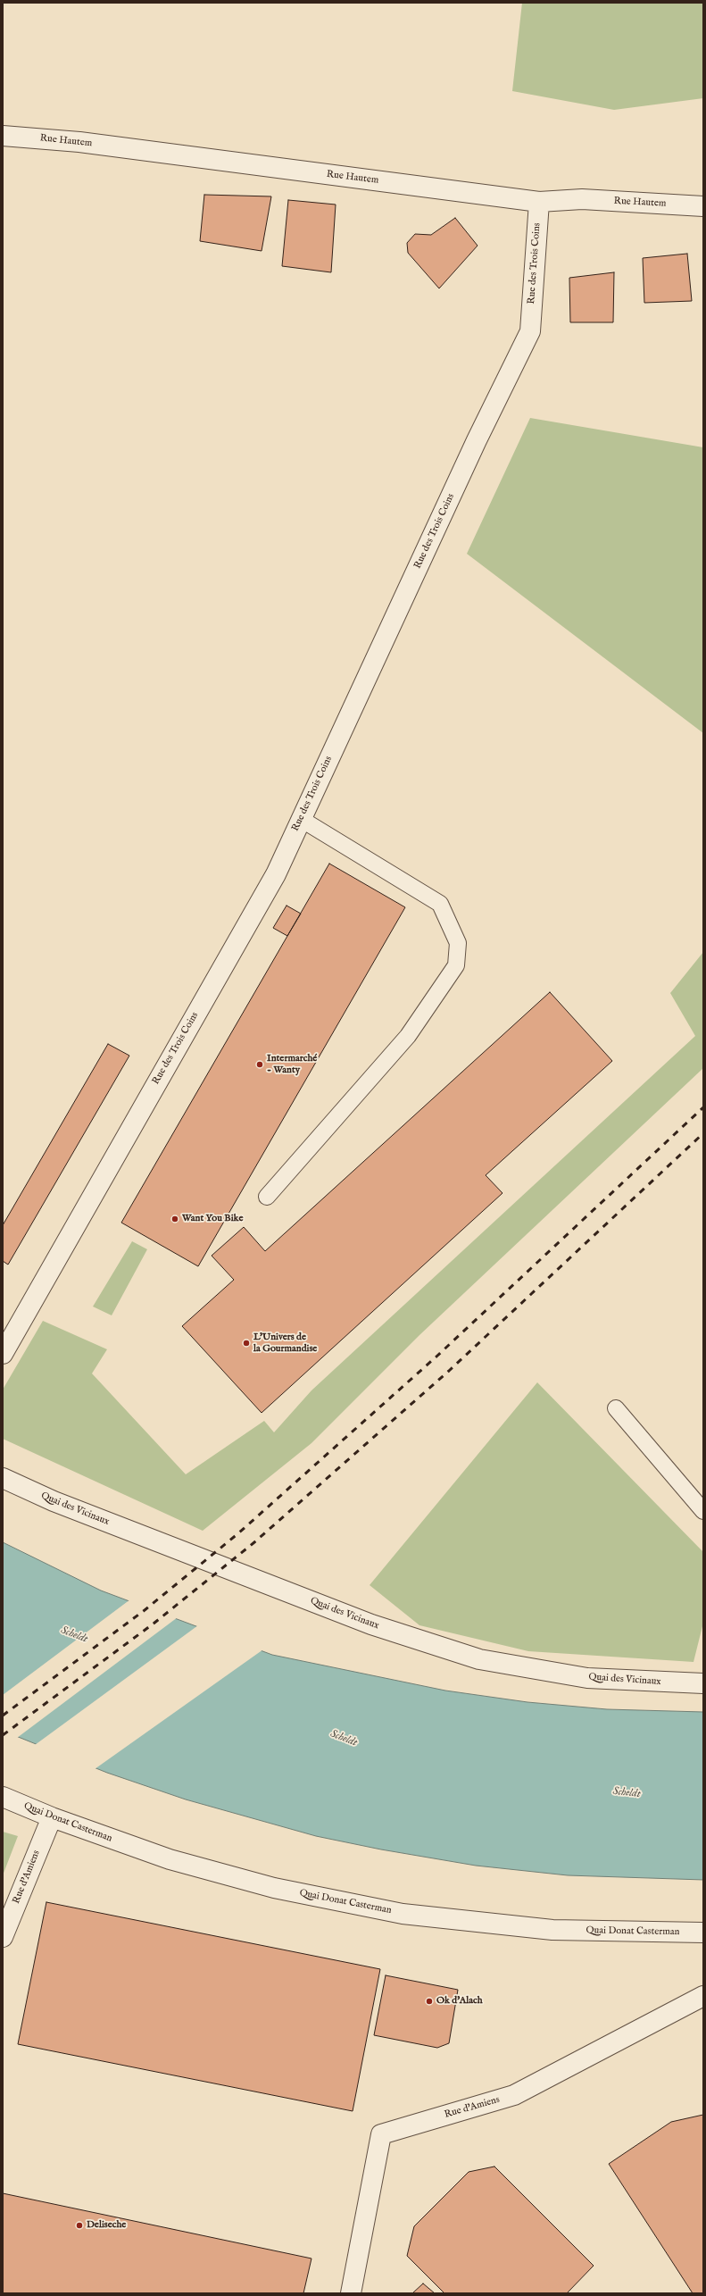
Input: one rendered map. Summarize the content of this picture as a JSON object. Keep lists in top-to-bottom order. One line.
{"streets":{"street":["Rue Hautem","Rue des Trois Coins","Quai des Vicinaux","Quai Donat Casterman","Rue d'Amiens"]},"crossings":[["Rue Hautem","Rue des Trois Coins"],["Quai Donat Casterman","Rue d'Amiens"]],"water":["Scheldt"],"places":["Intermarché - Wanty","Want You Bike","L'Univers de la Gourmandise","Ok d'Alach","Deliseche"]}
